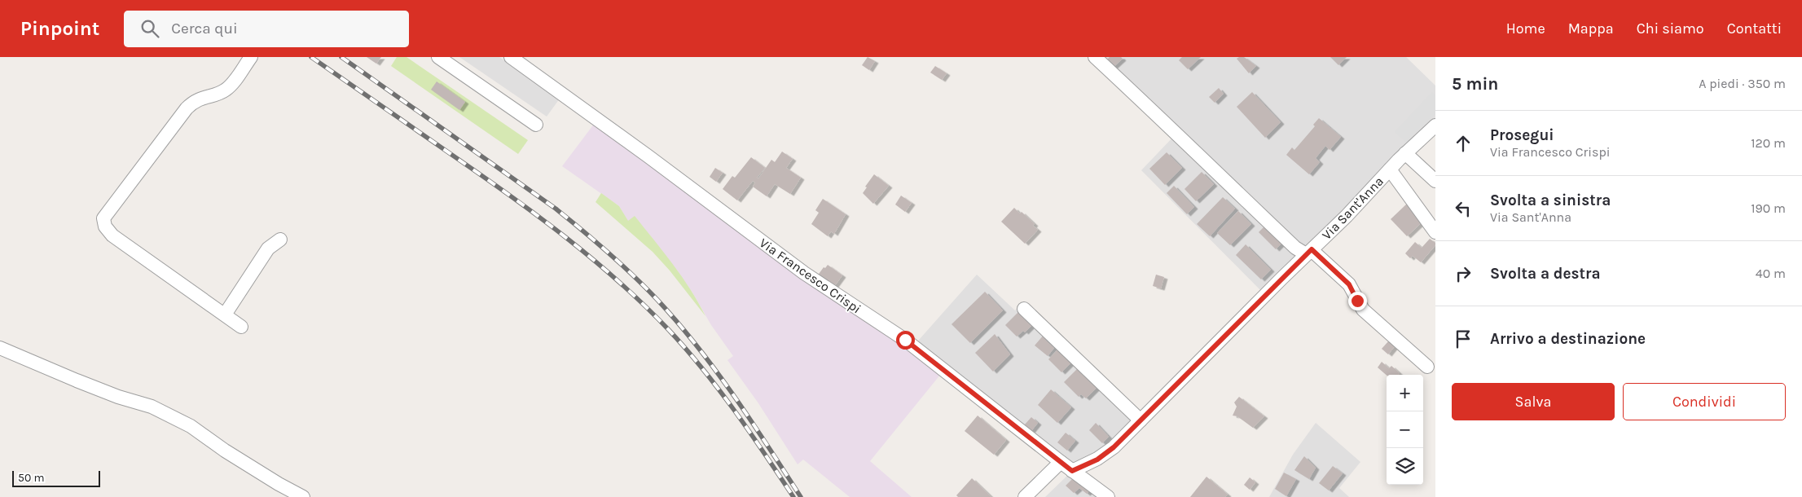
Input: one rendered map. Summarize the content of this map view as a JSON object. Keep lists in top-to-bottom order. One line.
{"streets":{"street":["Via Sant'Anna","Via Francesco Crispi"]},"crossings":[["Via Sant'Anna","Via Francesco Crispi"]],"scale_bar":"50 m","page":{"header":"Pinpoint","search":"Cerca qui","nav":["Home","Mappa","Chi siamo","Contatti"],"heading":["5 min","A piedi · 350 m"],"list":[["Prosegui","Via Francesco Crispi","120 m"],["Svolta a sinistra","Via Sant'Anna","190 m"],["Svolta a destra","40 m"],"Arrivo a destinazione"],"buttons":["Salva","Condividi"],"map_buttons":["+","−"],"scale":"50 m"}}
